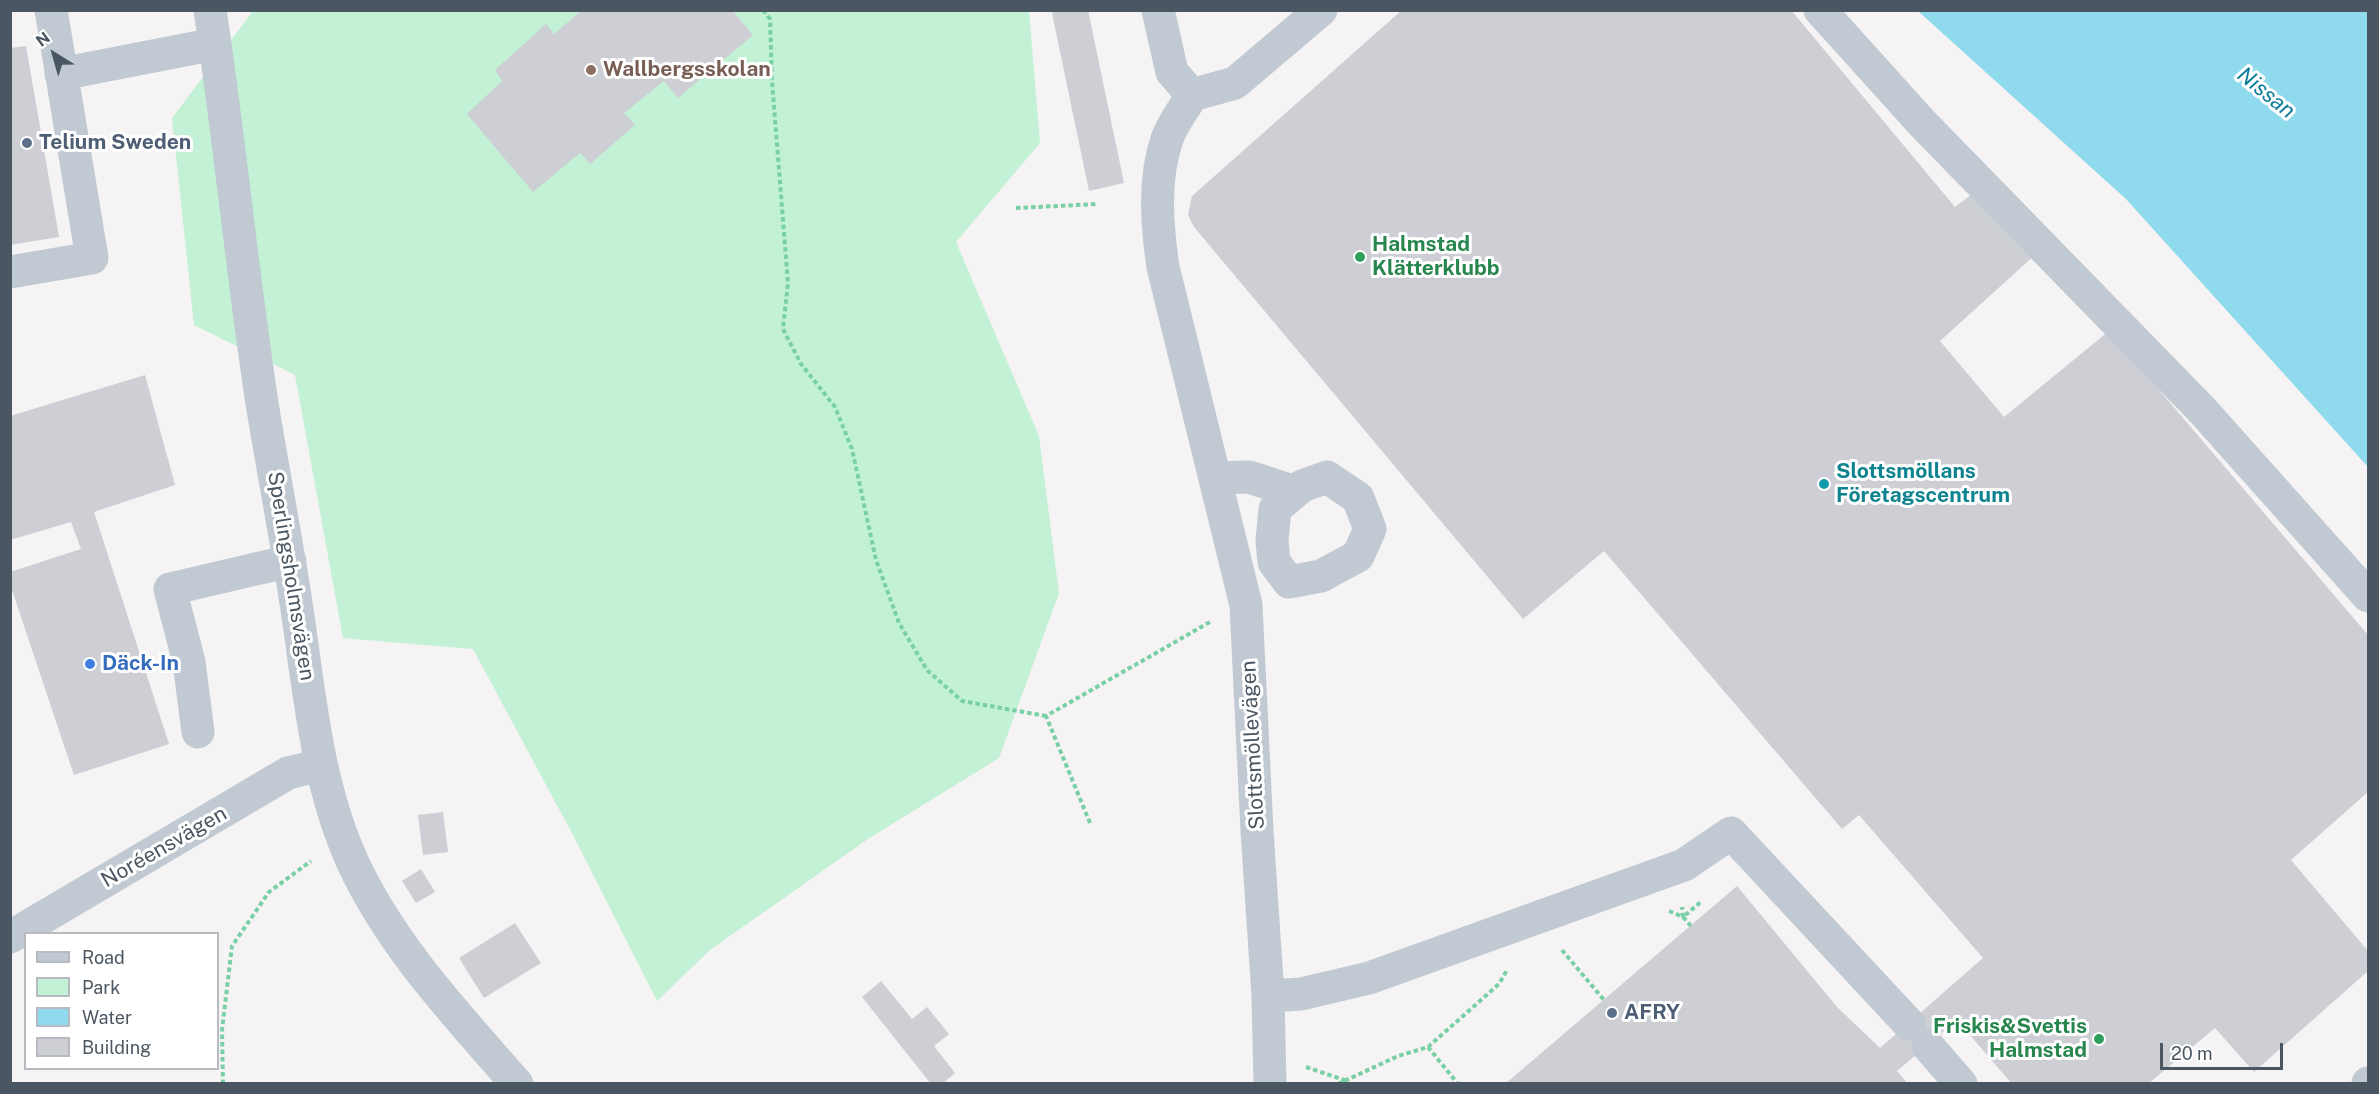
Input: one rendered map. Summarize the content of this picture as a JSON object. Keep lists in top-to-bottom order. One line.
{"streets":{"street":["Sperlingsholmsvägen","Slottsmöllevägen","Noréensvägen"]},"crossings":[["Sperlingsholmsvägen","Noréensvägen"]],"water":["Nissan"],"places":["Wallbergsskolan","Telium Sweden","Halmstad Klätterklubb","Slottsmöllans Företagscentrum","Däck-In","AFRY","Friskis&Svettis Halmstad"],"legend":["Road","Park","Water","Building"],"scale_bar":"20 m","north":"top left"}
